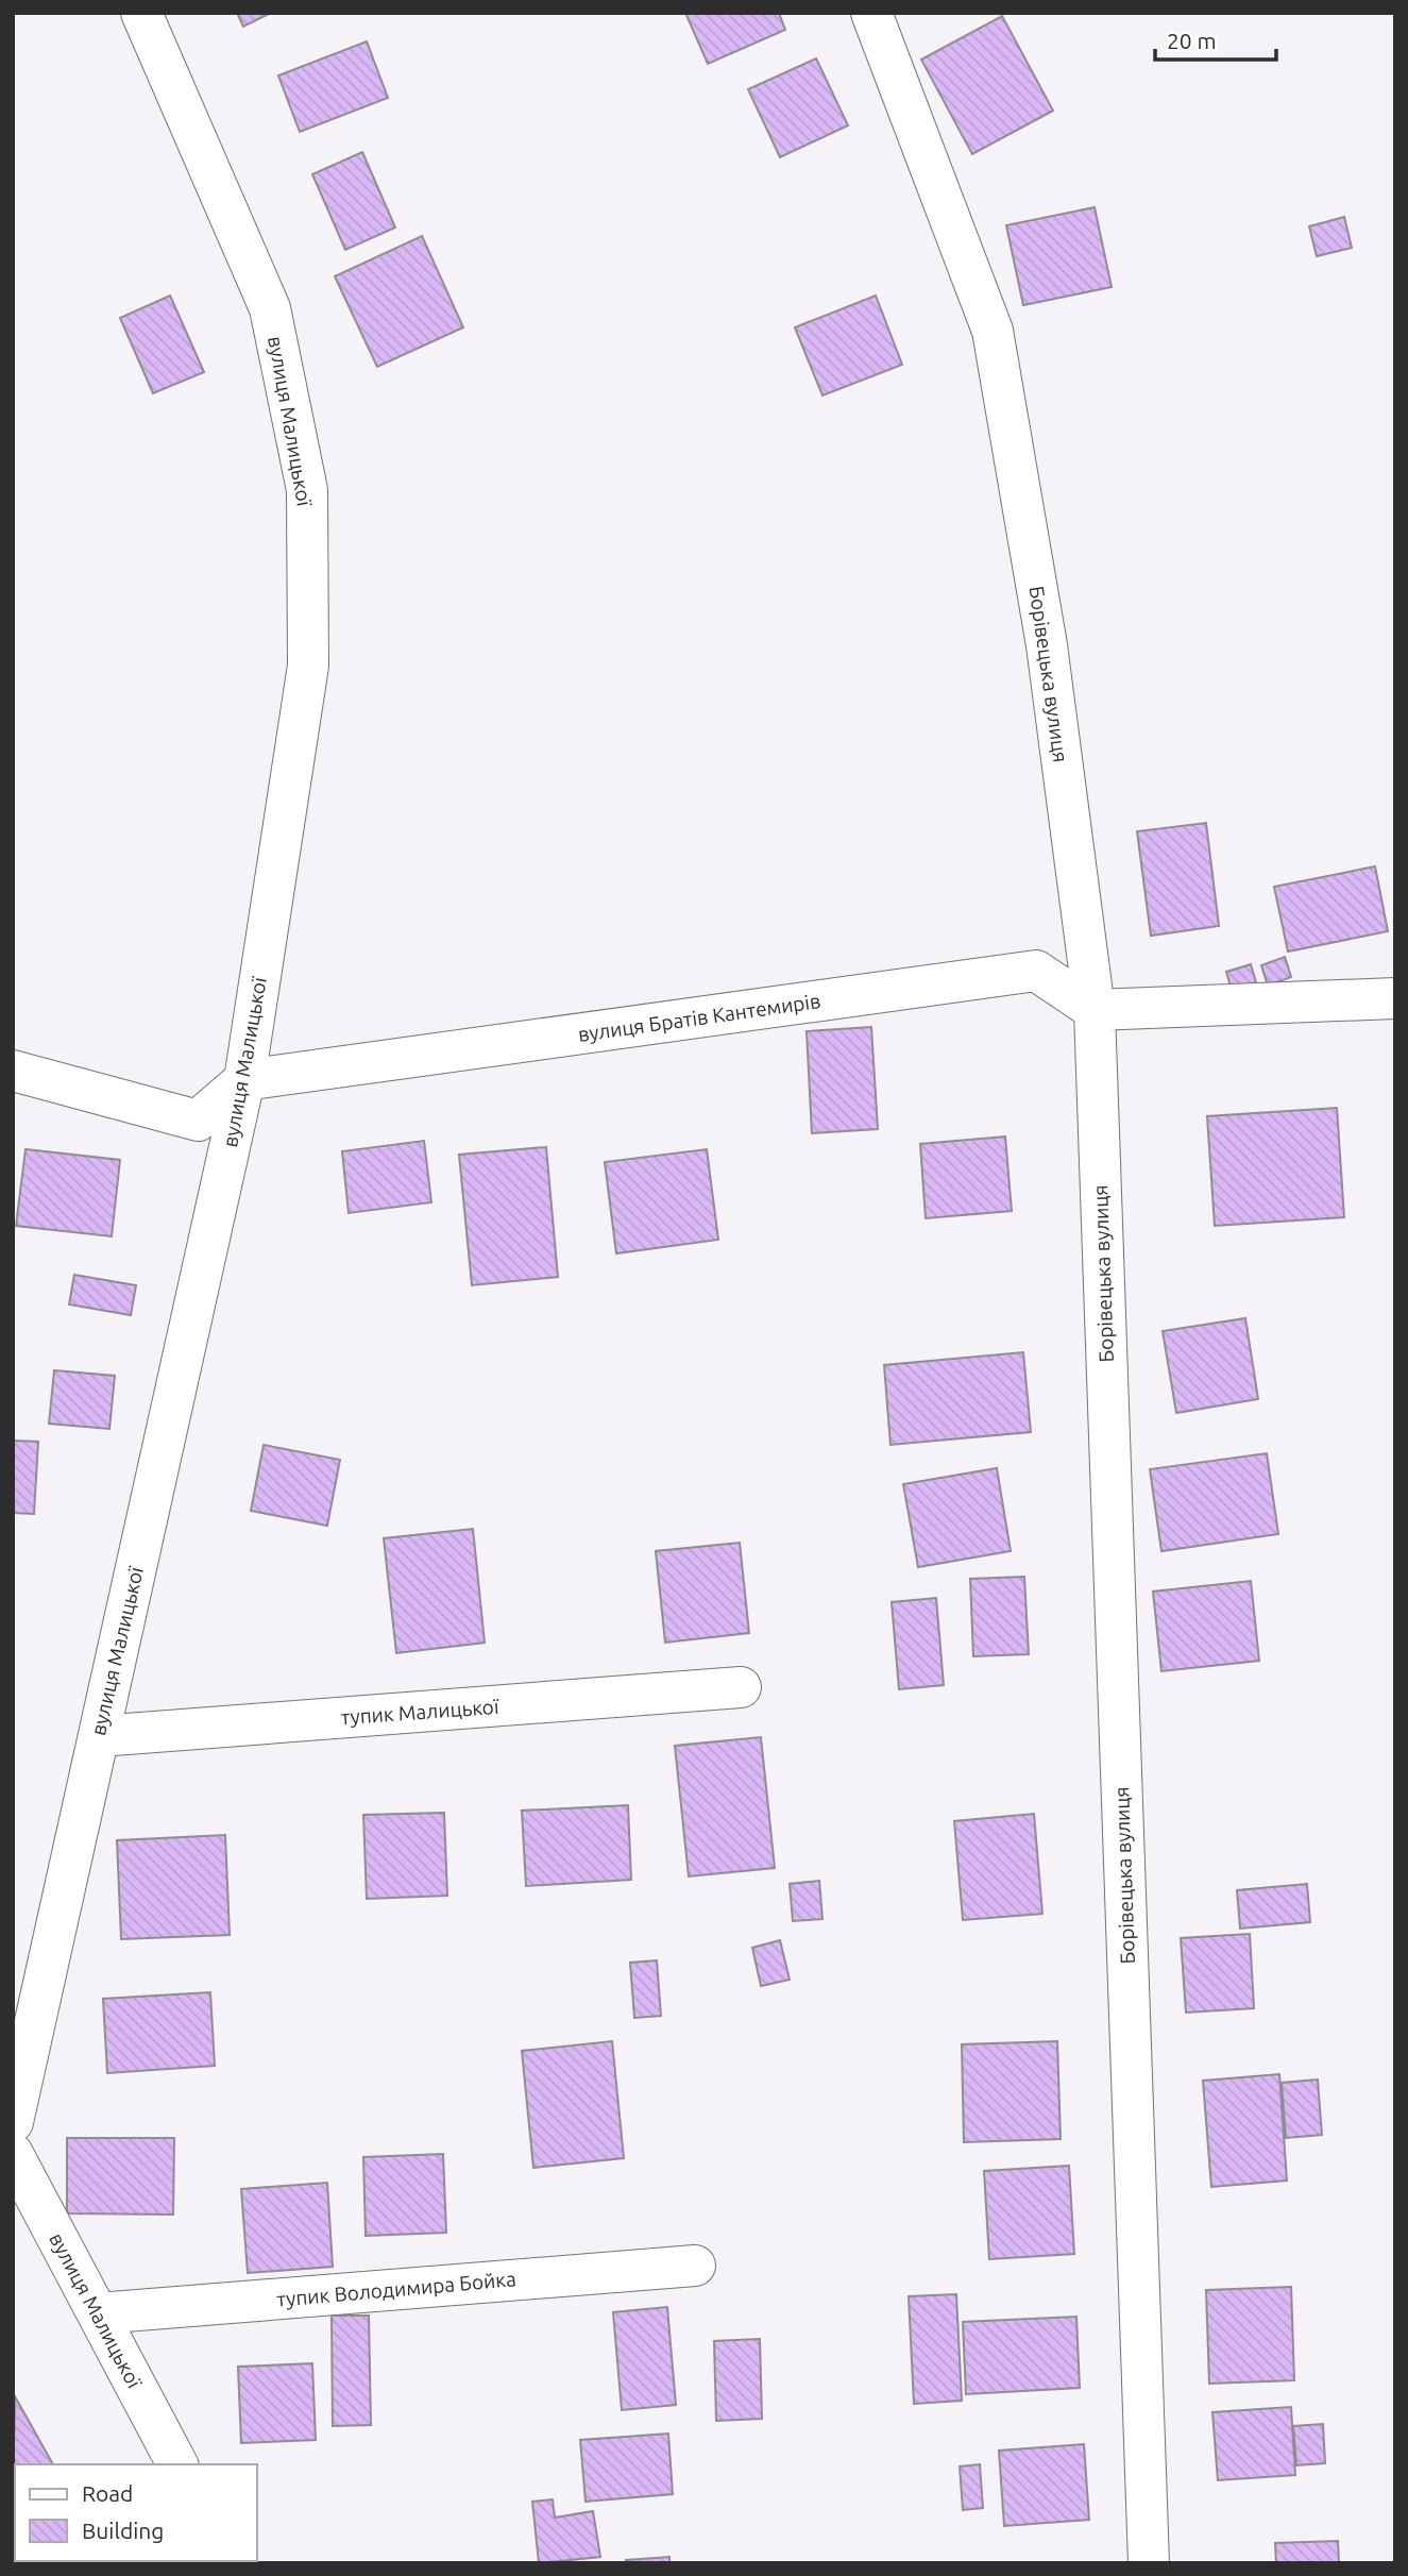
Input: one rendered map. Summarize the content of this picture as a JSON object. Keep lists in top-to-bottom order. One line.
{"streets":{"street":["вулиця Малицької","Борівецька вулиця","вулиця Братів Кантемирів","тупик Малицької","тупик Володимира Бойка"]},"crossings":[["вулиця Малицької","вулиця Братів Кантемирів"],["вулиця Малицької","тупик Малицької"],["вулиця Малицької","тупик Володимира Бойка"],["Борівецька вулиця","вулиця Братів Кантемирів"]],"legend":["Road","Building"],"scale_bar":"20 m"}
